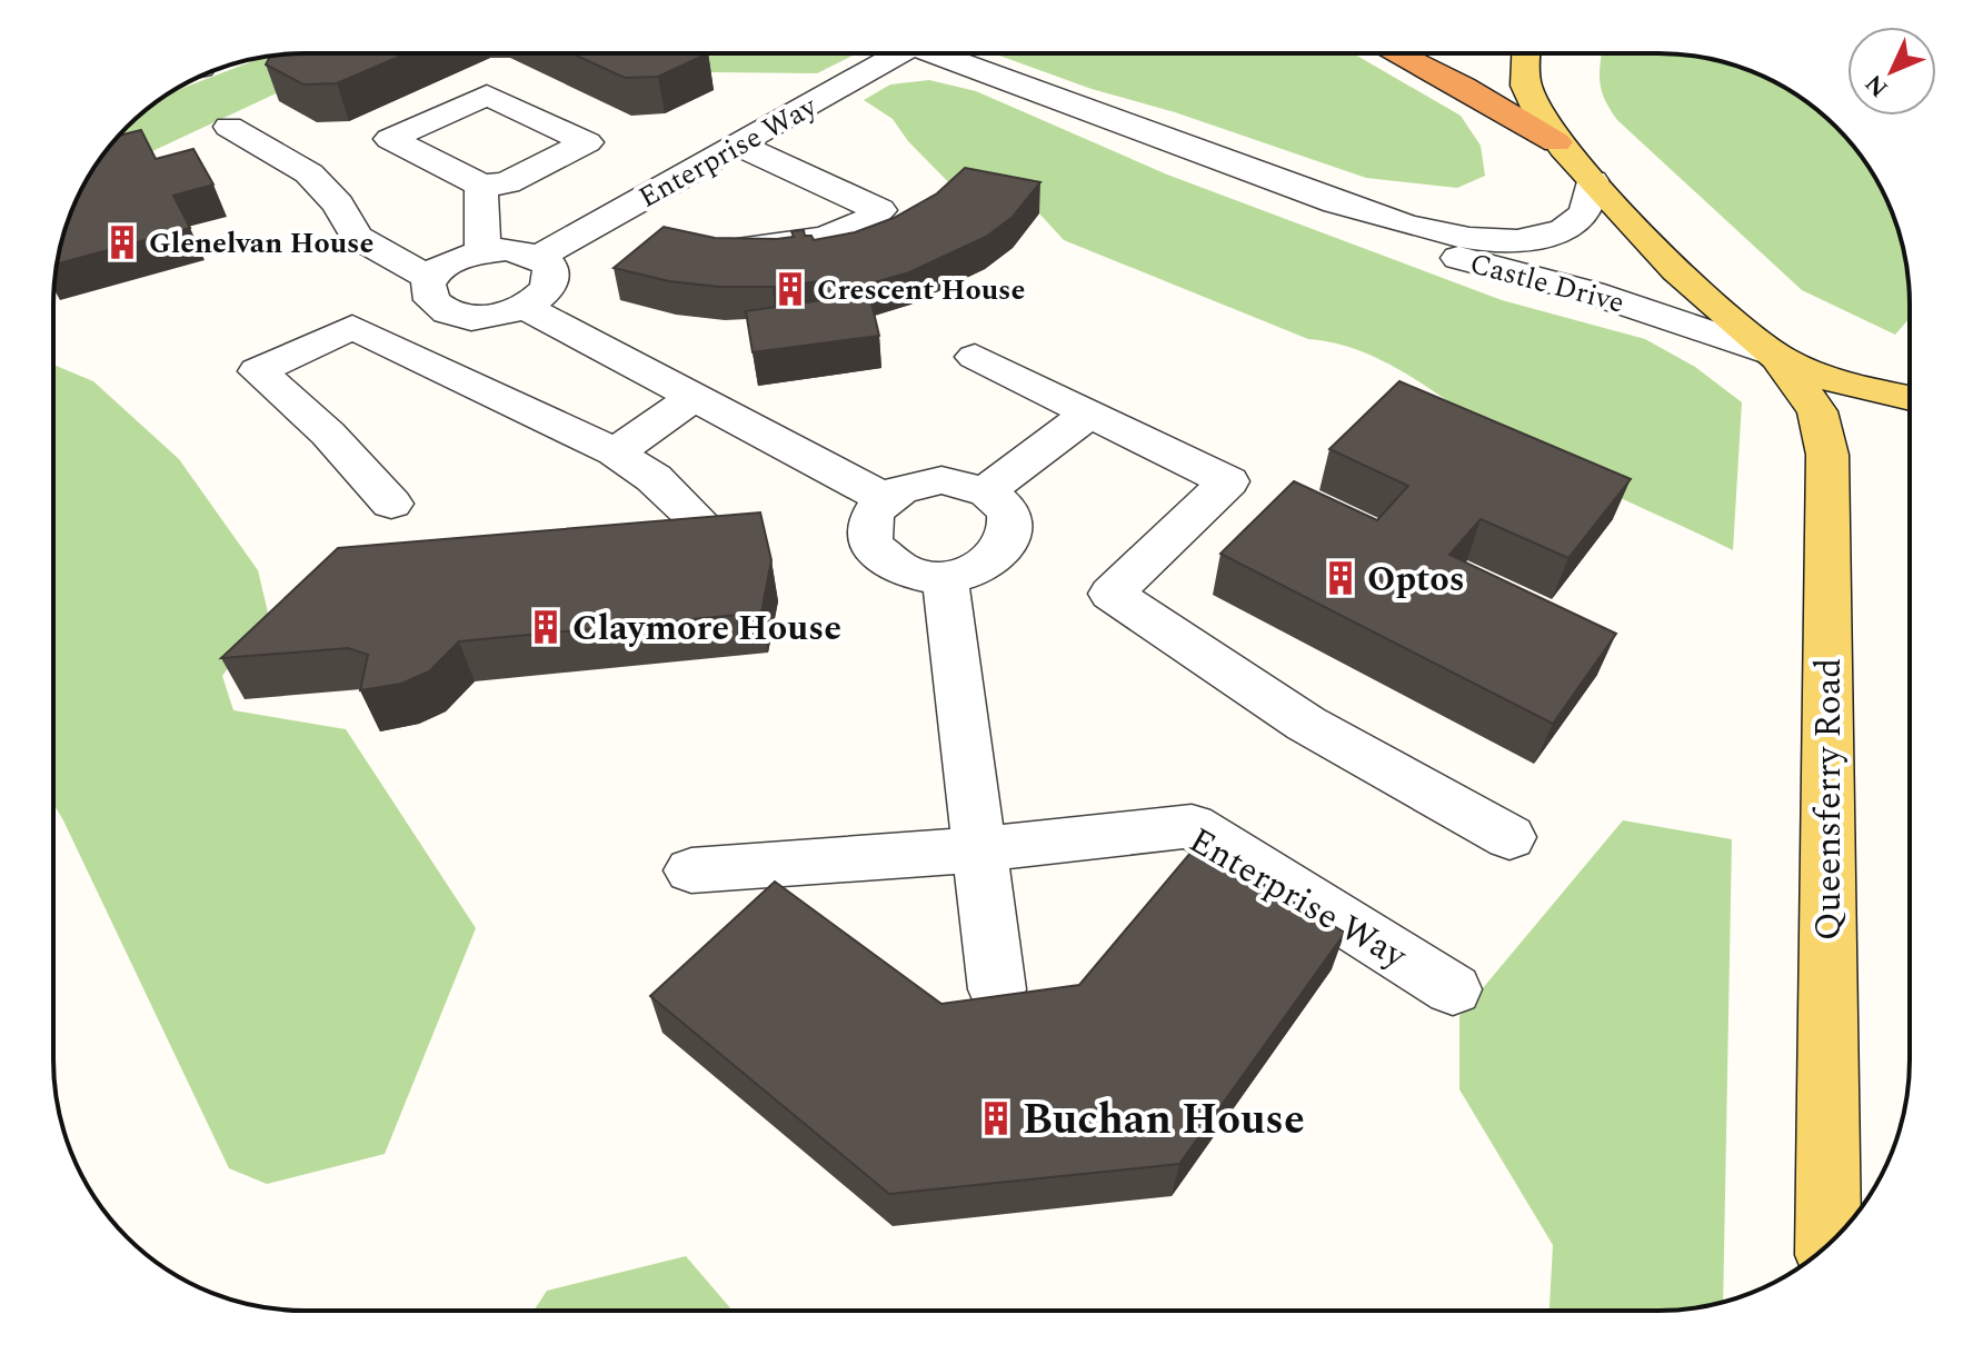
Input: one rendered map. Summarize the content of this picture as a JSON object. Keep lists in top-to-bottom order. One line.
{"streets":{"main road":["Queensferry Road"],"street":["Enterprise Way","Castle Drive"]},"crossings":[["Castle Drive","Queensferry Road"]],"places":{"building":["Glenelvan House","Crescent House","Optos","Claymore House","Buchan House"]},"north":"bottom left"}
